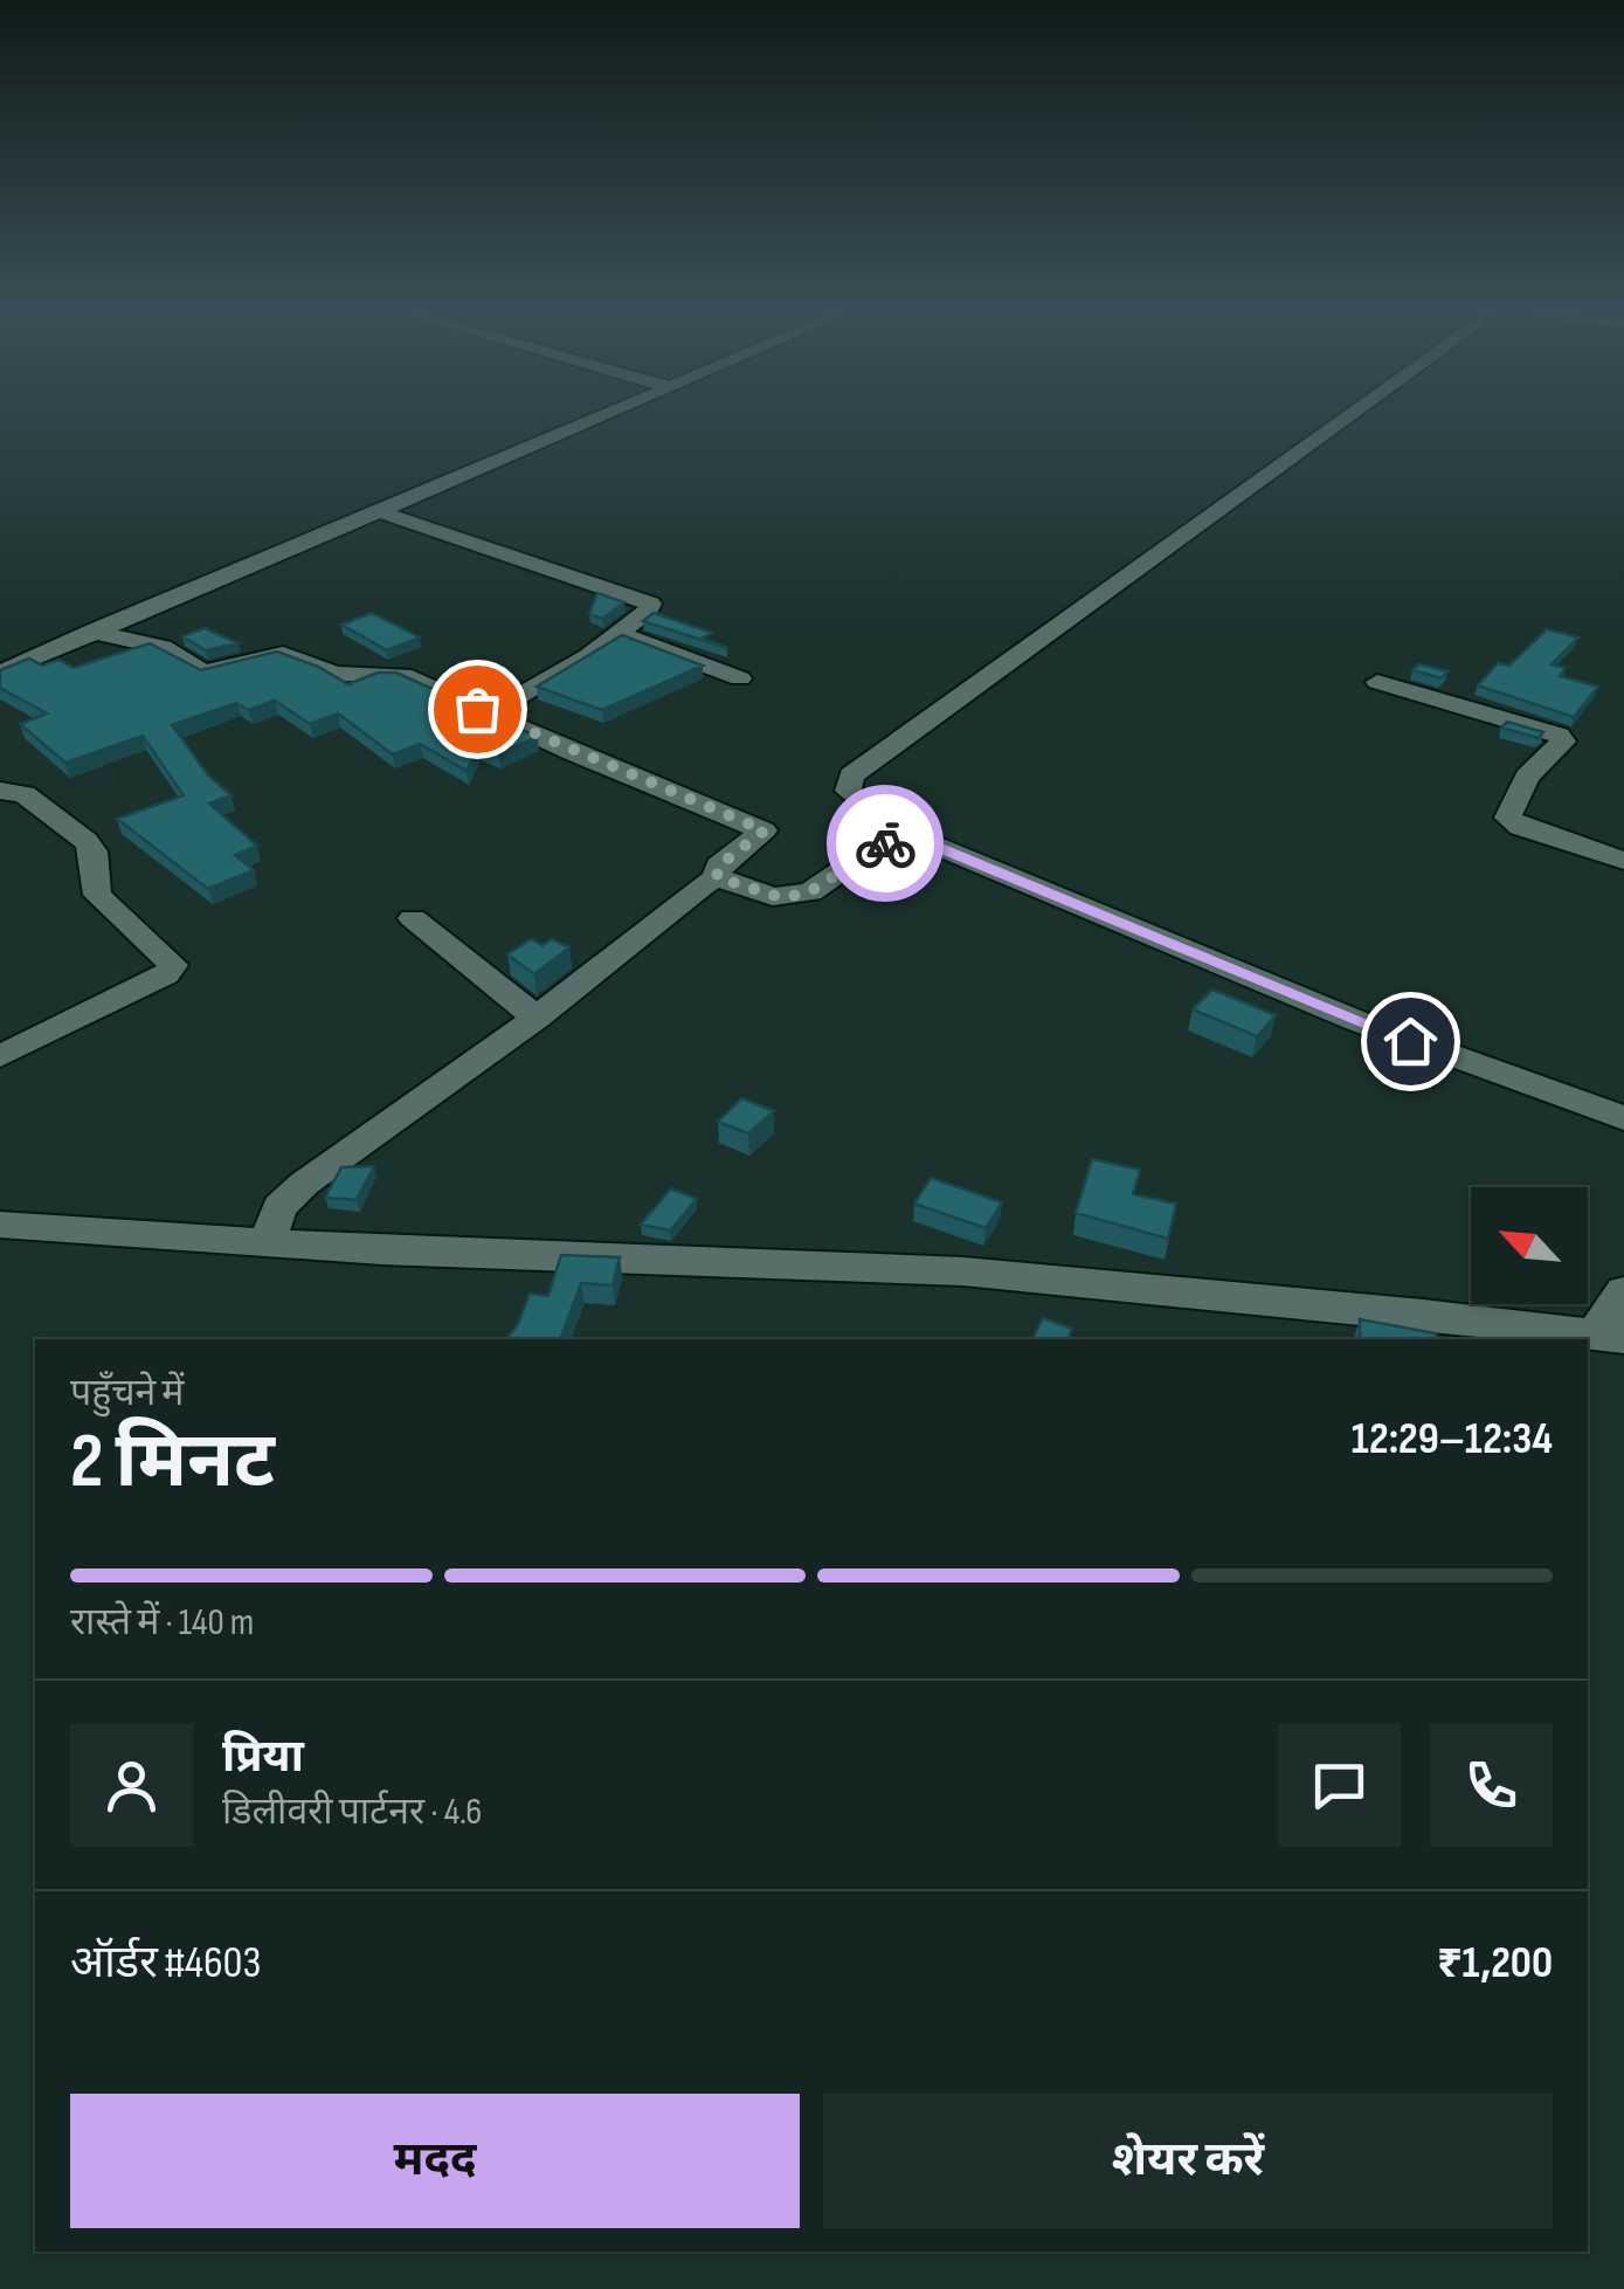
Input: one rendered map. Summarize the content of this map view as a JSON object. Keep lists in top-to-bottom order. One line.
{"north":"top left","page":{"heading":["2 मिनट","पहुँचने में","12:29–12:34"],"panel":["प्रिया","डिलीवरी पार्टनर · 4.6","ऑर्डर #4603","₹1,200"],"bar":"रास्ते में · 140 m","buttons":["मदद","शेयर करें"]}}
